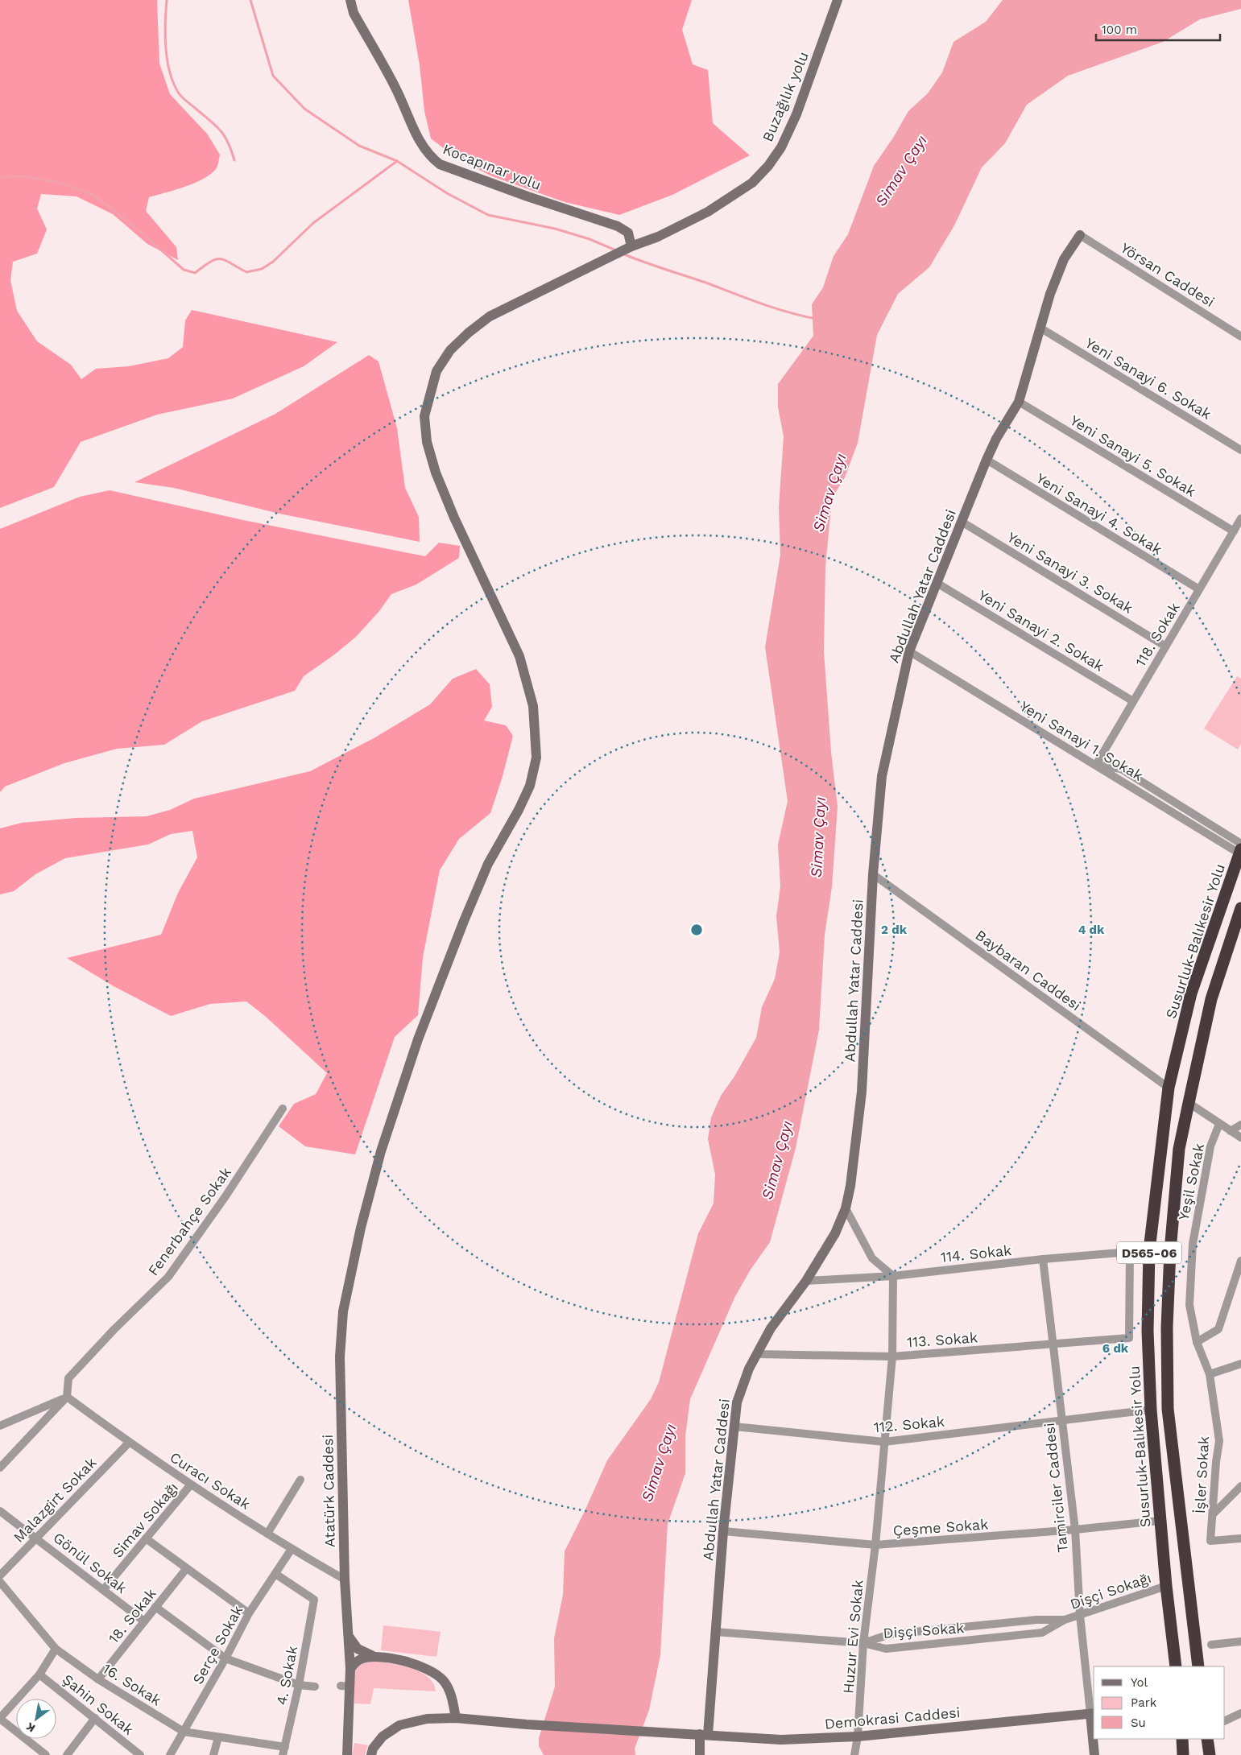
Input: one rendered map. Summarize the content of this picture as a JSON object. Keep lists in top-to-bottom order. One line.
{"streets":{"highway":["Susurluk-Balıkesir Yolu","D565-06"],"street":["Buzağılık yolu","Kocapınar yolu","Yörsan Caddesi","Yeni Sanayi 6. Sokak","Yeni Sanayi 5. Sokak","Yeni Sanayi 4. Sokak","Yeni Sanayi 3. Sokak","Abdullah Yatar Caddesi","Yeni Sanayi 2. Sokak","118. Sokak","Yeni Sanayi 1. Sokak","Baybaran Caddesi","Yeşil Sokak","Fenerbahçe Sokak","114. Sokak","113. Sokak","112. Sokak","İşler Sokak","Curacı Sokak","Tamirciler Caddesi","Atatürk Caddesi","Malazgirt Sokak","Simav Sokağı","Çeşme Sokak","Gönül Sokak","Dişçi Sokağı","18. Sokak","Dişçi Sokak","Huzur Evi Sokak","Serçe Sokak","4. Sokak","16. Sokak","Şahin Sokak","Demokrasi Caddesi"]},"crossings":[["Buzağılık yolu","Kocapınar yolu"],["Buzağılık yolu","Atatürk Caddesi"],["Yörsan Caddesi","Abdullah Yatar Caddesi"],["Yeni Sanayi 6. Sokak","Abdullah Yatar Caddesi"],["Yeni Sanayi 5. Sokak","Abdullah Yatar Caddesi"],["Yeni Sanayi 5. Sokak","118. Sokak"],["Yeni Sanayi 4. Sokak","Abdullah Yatar Caddesi"],["Yeni Sanayi 4. Sokak","118. Sokak"],["Yeni Sanayi 3. Sokak","Abdullah Yatar Caddesi"],["Yeni Sanayi 3. Sokak","118. Sokak"],["Abdullah Yatar Caddesi","Yeni Sanayi 2. Sokak"],["Abdullah Yatar Caddesi","Yeni Sanayi 1. Sokak"],["Abdullah Yatar Caddesi","Baybaran Caddesi"],["Abdullah Yatar Caddesi","114. Sokak"],["Abdullah Yatar Caddesi","113. Sokak"],["Abdullah Yatar Caddesi","112. Sokak"],["Abdullah Yatar Caddesi","Çeşme Sokak"],["Abdullah Yatar Caddesi","Demokrasi Caddesi"],["Yeni Sanayi 2. Sokak","118. Sokak"],["118. Sokak","Yeni Sanayi 1. Sokak"],["Yeni Sanayi 1. Sokak","Susurluk-Balıkesir Yolu"],["Susurluk-Balıkesir Yolu","Baybaran Caddesi"],["Susurluk-Balıkesir Yolu","114. Sokak"],["Susurluk-Balıkesir Yolu","112. Sokak"],["Susurluk-Balıkesir Yolu","Çeşme Sokak"],["Susurluk-Balıkesir Yolu","Dişçi Sokağı"],["Yeşil Sokak","İşler Sokak"],["Fenerbahçe Sokak","Curacı Sokak"],["114. Sokak","113. Sokak"],["114. Sokak","Tamirciler Caddesi"],["114. Sokak","Huzur Evi Sokak"],["113. Sokak","Tamirciler Caddesi"],["113. Sokak","Huzur Evi Sokak"],["112. Sokak","Tamirciler Caddesi"],["112. Sokak","Huzur Evi Sokak"],["Curacı Sokak","Atatürk Caddesi"],["Curacı Sokak","Malazgirt Sokak"],["Curacı Sokak","Simav Sokağı"],["Curacı Sokak","Serçe Sokak"],["Tamirciler Caddesi","Çeşme Sokak"],["Tamirciler Caddesi","Dişçi Sokağı"],["Tamirciler Caddesi","Demokrasi Caddesi"],["Malazgirt Sokak","Gönül Sokak"],["Simav Sokağı","Gönül Sokak"],["Çeşme Sokak","Huzur Evi Sokak"],["Gönül Sokak","18. Sokak"],["Dişçi Sokağı","Dişçi Sokak"],["18. Sokak","16. Sokak"],["Dişçi Sokak","Huzur Evi Sokak"],["Huzur Evi Sokak","Demokrasi Caddesi"],["Serçe Sokak","4. Sokak"],["Serçe Sokak","16. Sokak"],["4. Sokak","16. Sokak"]],"water":["Simav Çayı"],"legend":["Yol","Park","Su"],"scale_bar":"100 m","north":"bottom left","rings":["2 dk","4 dk","6 dk"]}
